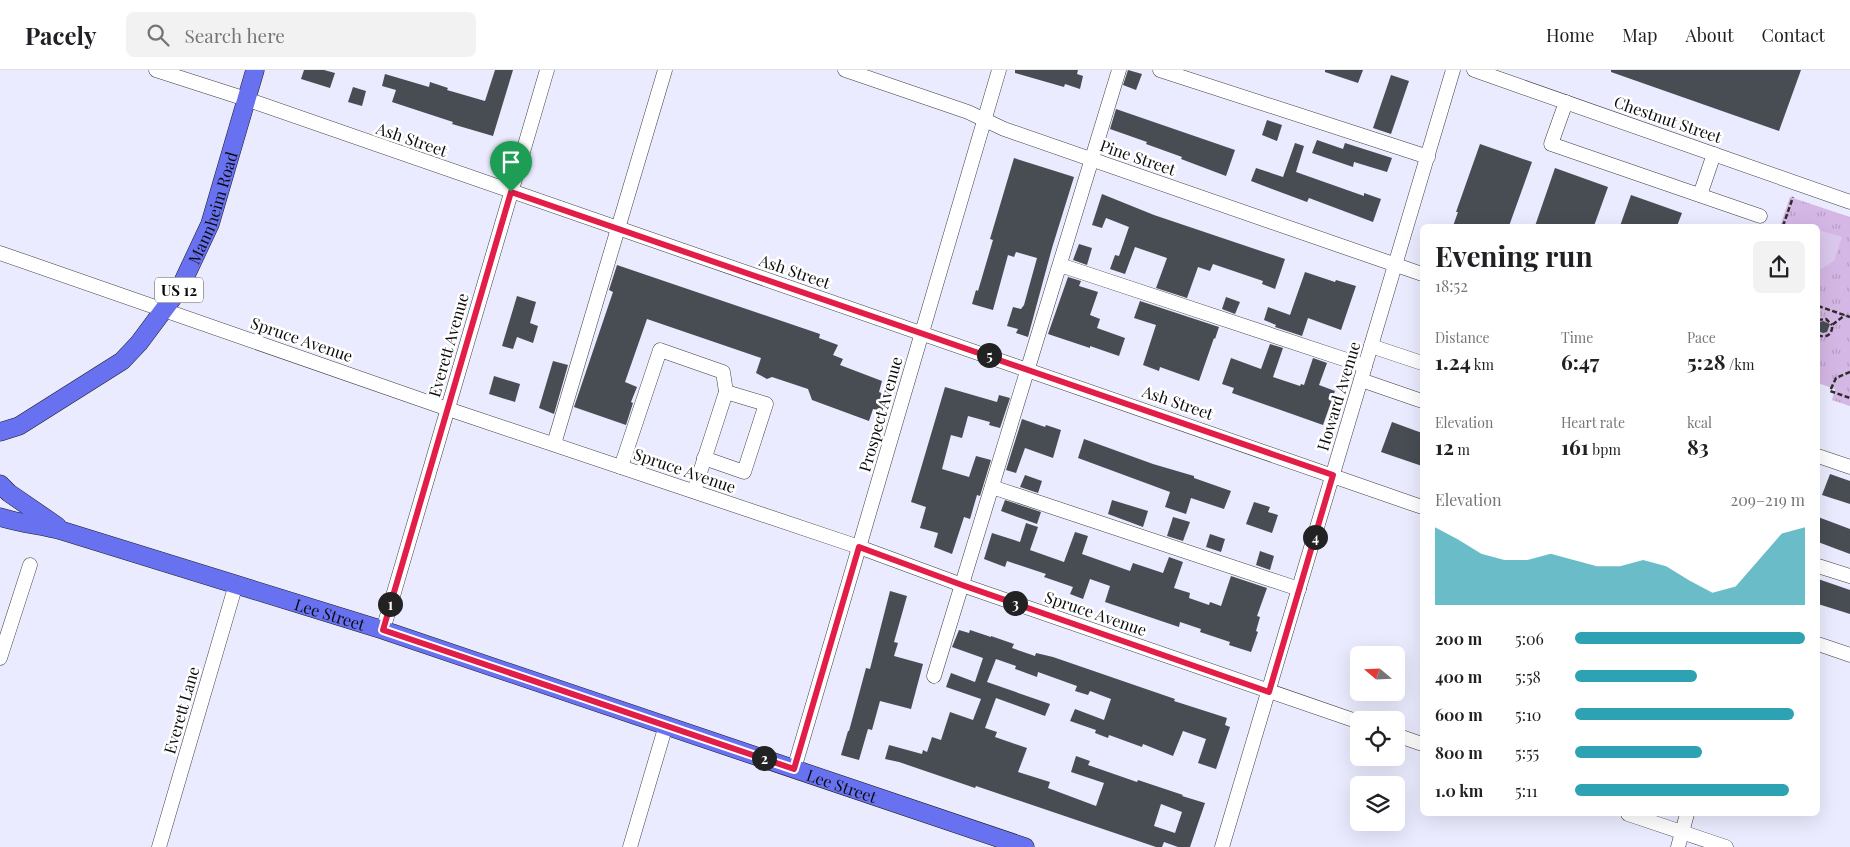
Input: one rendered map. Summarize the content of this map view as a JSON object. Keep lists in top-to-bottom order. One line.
{"streets":{"main road":["Mannheim Road","US 12","Lee Street"],"street":["Chestnut Street","Ash Street","Pine Street","Spruce Avenue","Everett Avenue","Howard Avenue","Prospect Avenue","Everett Lane"]},"crossings":[["Ash Street","Mannheim Road"],["Ash Street","Everett Avenue"],["Ash Street","Howard Avenue"],["Ash Street","Prospect Avenue"],["Pine Street","Howard Avenue"],["Pine Street","Prospect Avenue"],["Mannheim Road","Spruce Avenue"],["Spruce Avenue","Everett Avenue"],["Spruce Avenue","Howard Avenue"],["Spruce Avenue","Prospect Avenue"],["Everett Avenue","Lee Street"],["Prospect Avenue","Lee Street"],["Lee Street","Everett Lane"]],"north":"left","page":{"header":"Pacely","search":"Search here","nav":["Home","Map","About","Contact"],"heading":["Evening run","18:52"],"stats":[["Distance","1.24 km"],["Time","6:47"],["Pace","5:28 /km"],["Elevation","12 m"],["Heart rate","161 bpm"],["kcal","83"]],"pins":["5","4","3","1","2"],"chart":["Elevation","209–219 m"],"list":[{"name":"200 m","note":"5:06"},{"name":"400 m","note":"5:58"},{"name":"600 m","note":"5:10"},{"name":"800 m","note":"5:55"},{"name":"1.0 km","note":"5:11"}]}}
